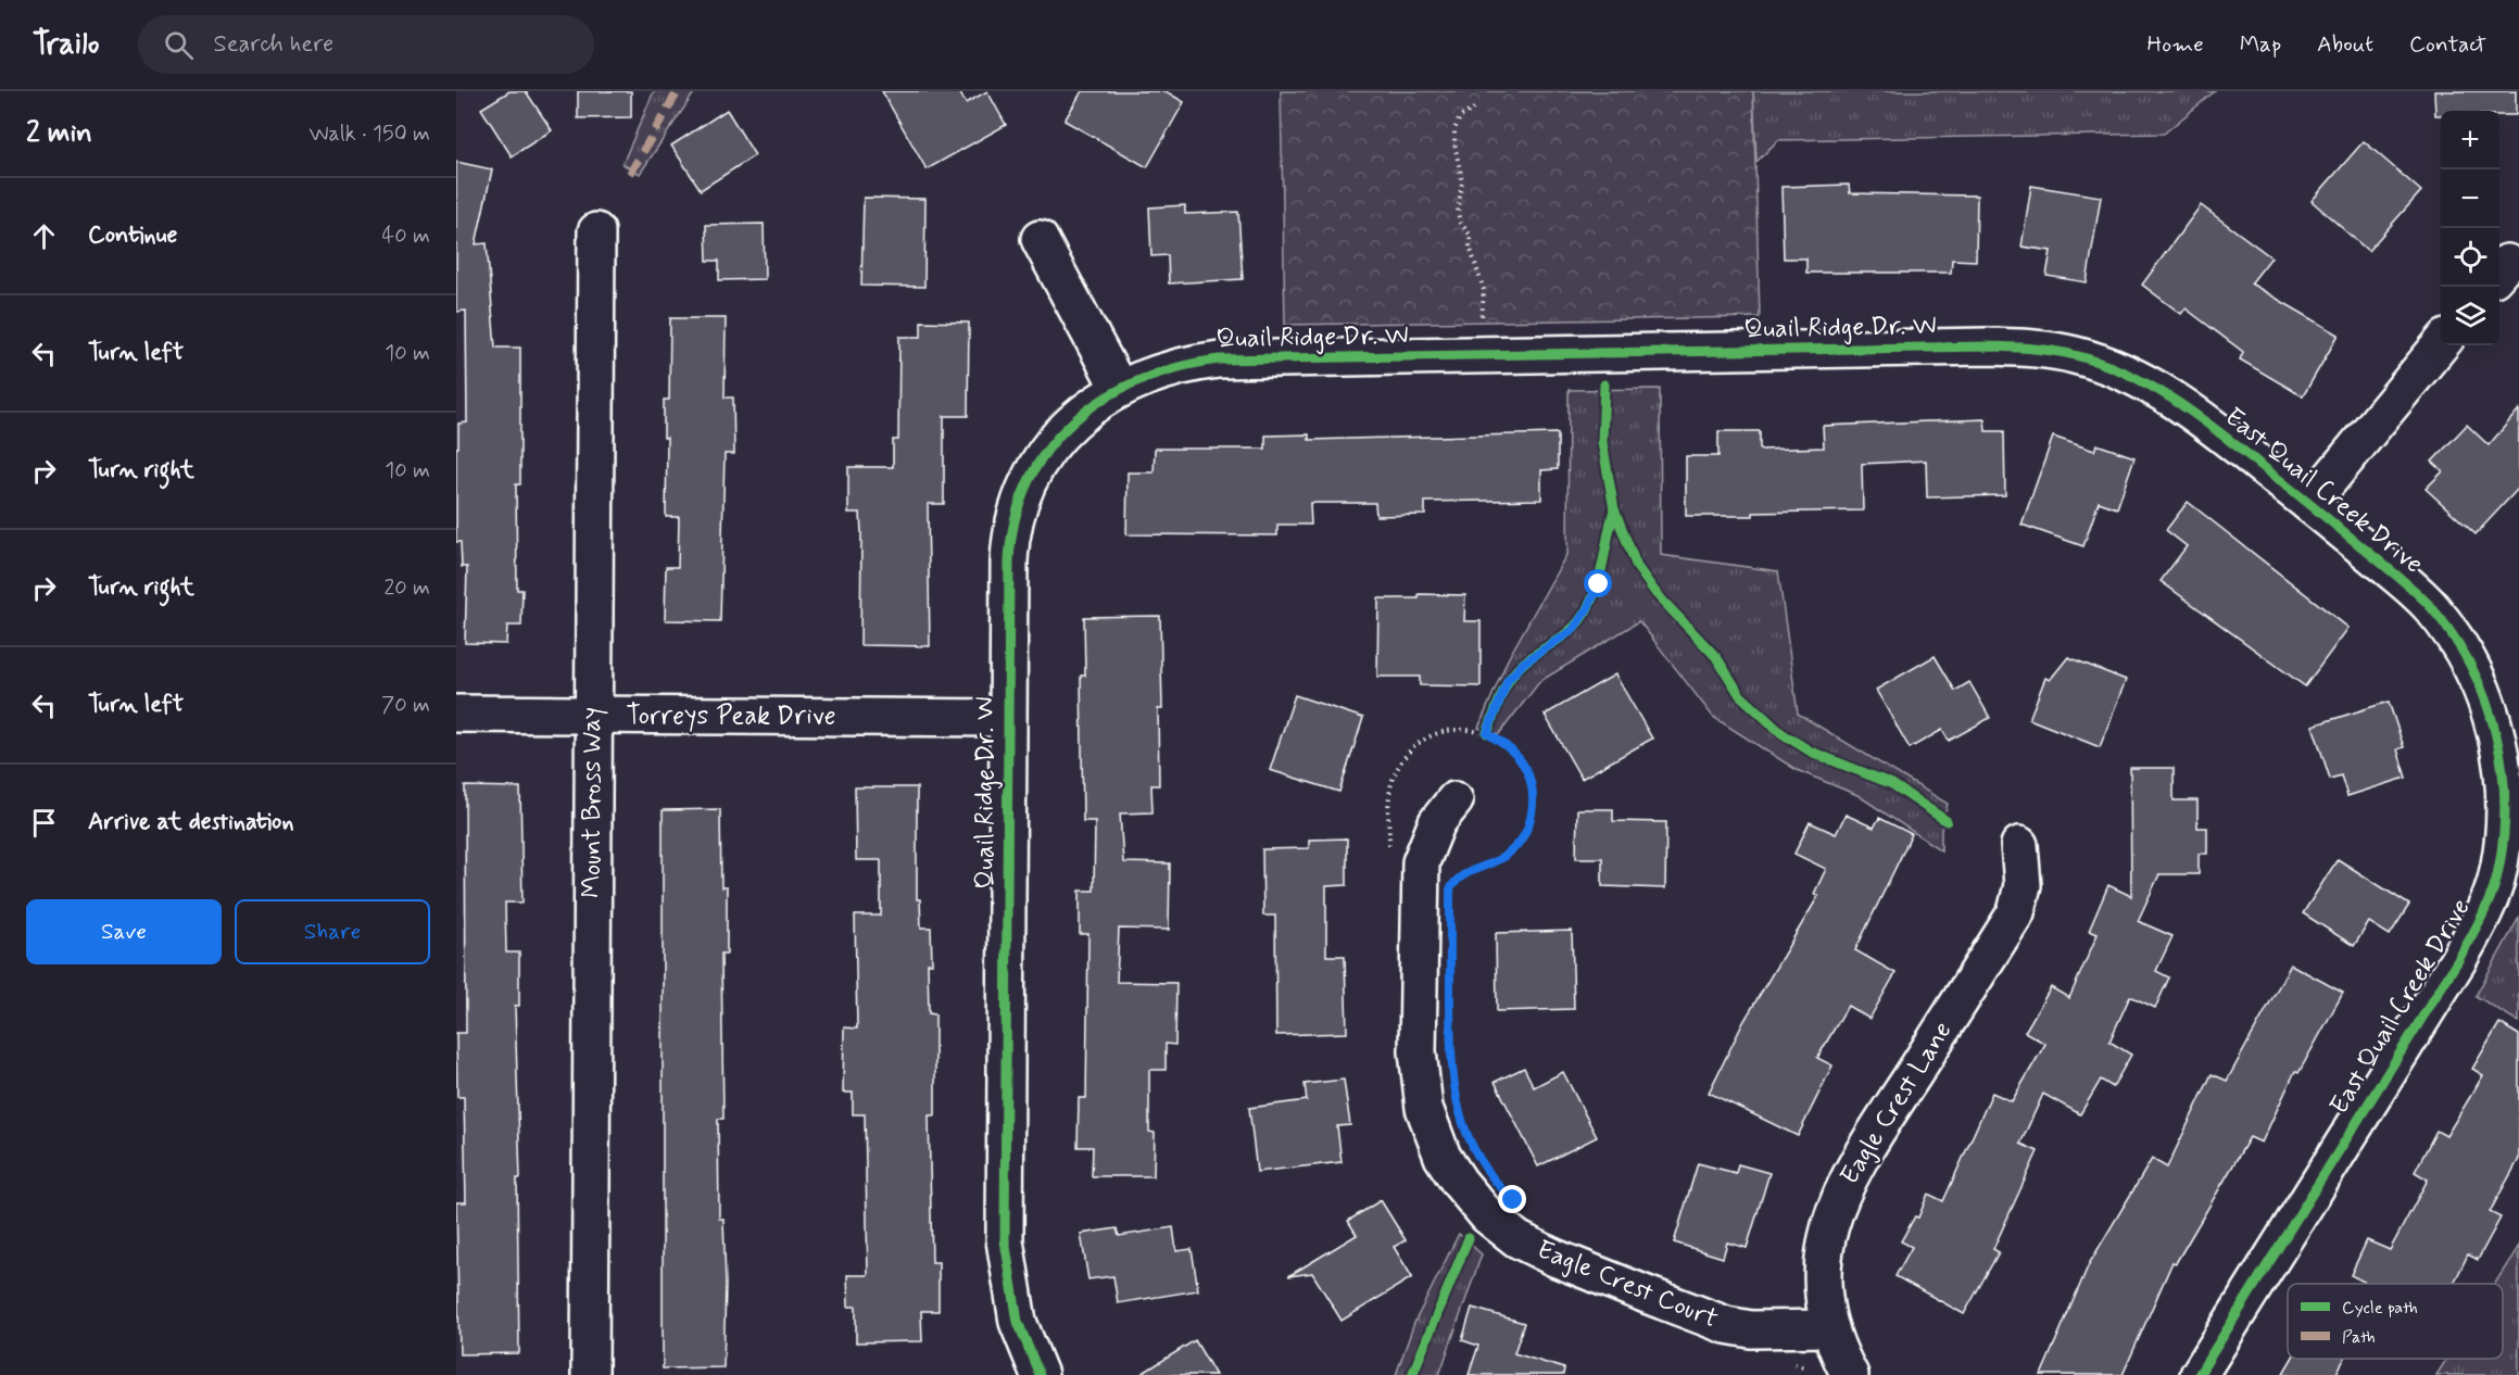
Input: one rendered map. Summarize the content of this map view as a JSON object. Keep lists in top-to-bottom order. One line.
{"streets":{"street":["Quail Ridge Dr. W","East Quail Creek Drive","Torreys Peak Drive","Mount Bross Way","Eagle Crest Lane","Eagle Crest Court"]},"crossings":[["Quail Ridge Dr. W","East Quail Creek Drive"],["Quail Ridge Dr. W","Torreys Peak Drive"],["Torreys Peak Drive","Mount Bross Way"],["Eagle Crest Lane","Eagle Crest Court"]],"legend":["Cycle path","Path"],"page":{"header":"Trailo","search":"Search here","nav":["Home","Map","About","Contact"],"heading":["2 min","Walk · 150 m"],"map_buttons":["+","−"],"list":[["Continue","40 m"],["Turn left","10 m"],["Turn right","10 m"],["Turn right","20 m"],["Turn left","70 m"],"Arrive at destination"],"buttons":["Save","Share"]}}
